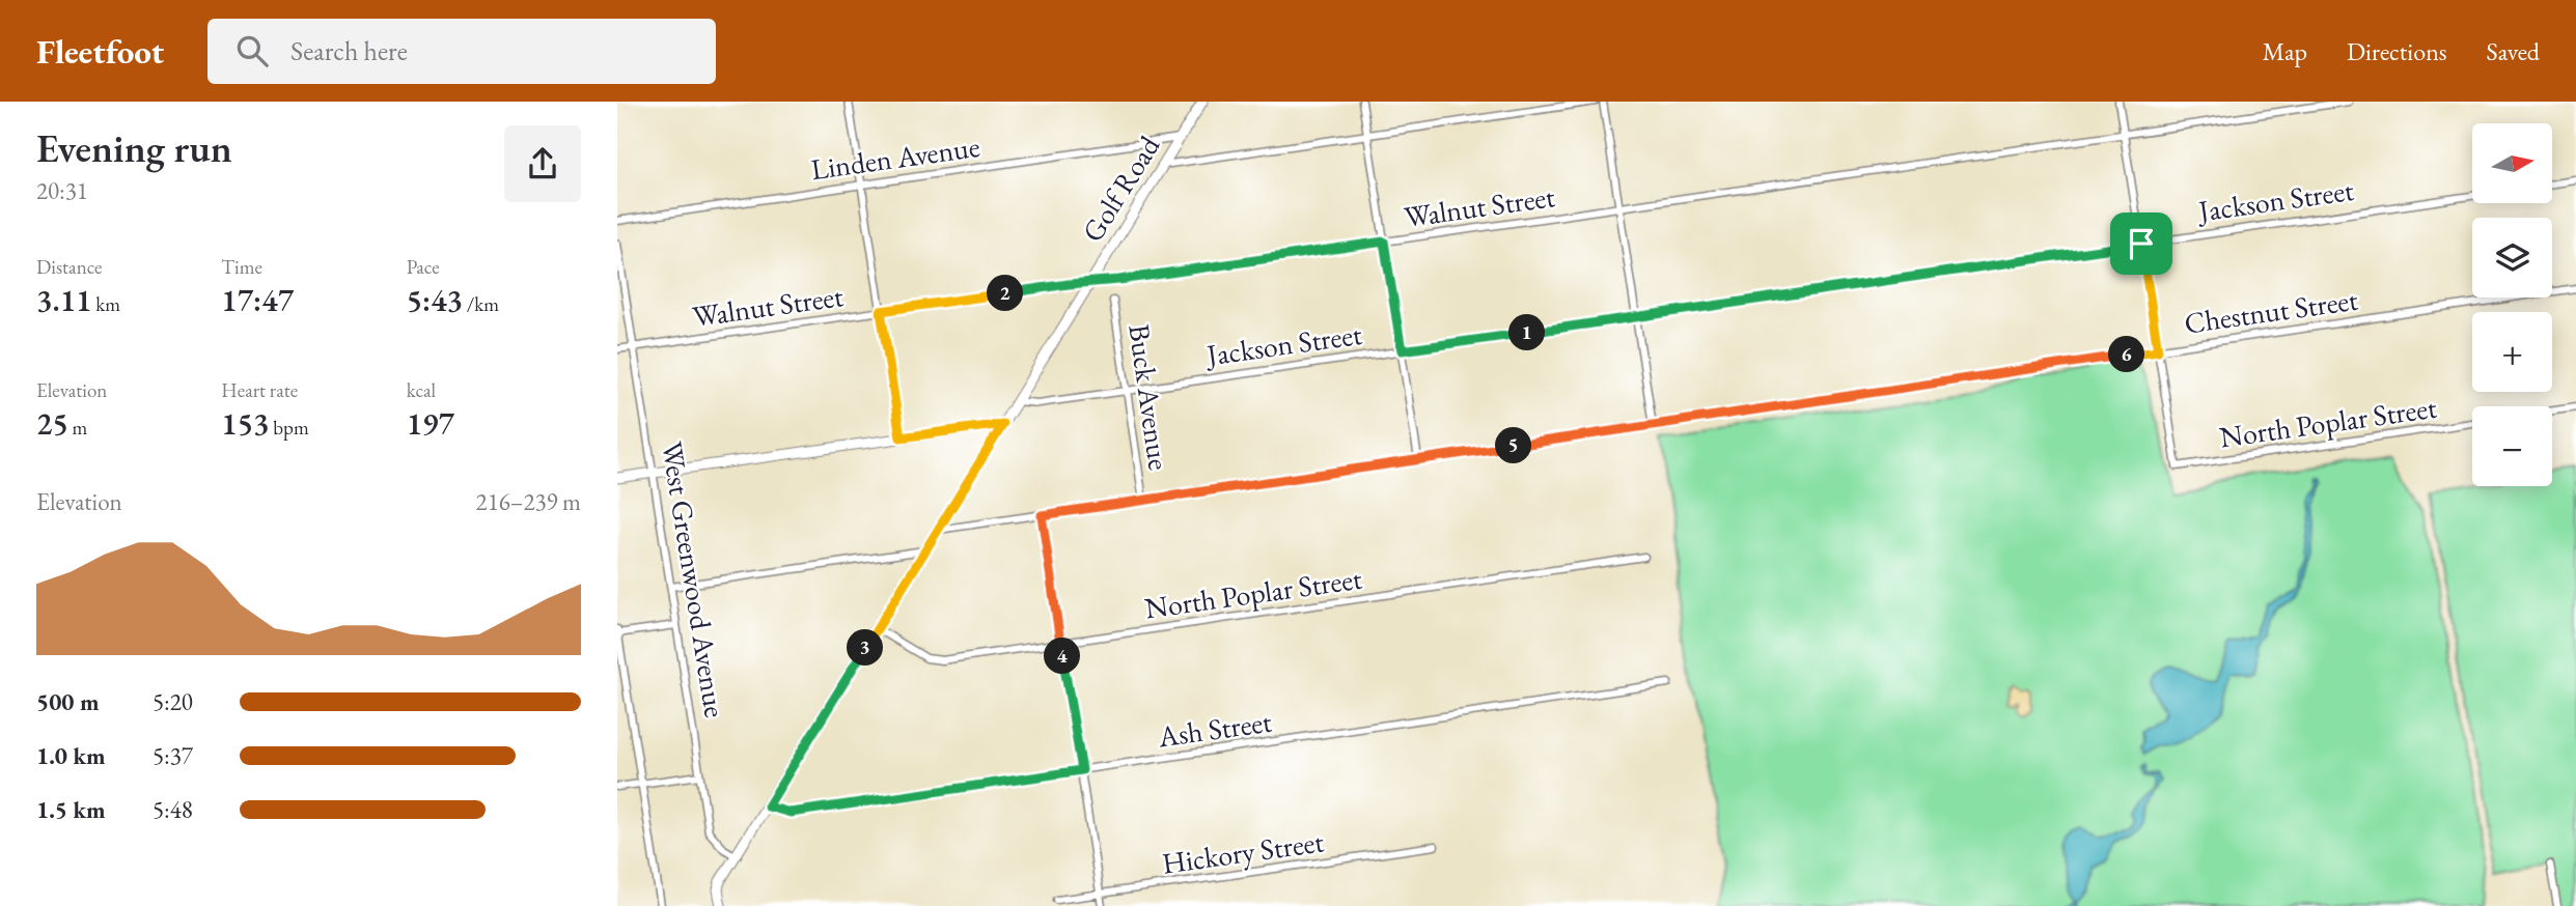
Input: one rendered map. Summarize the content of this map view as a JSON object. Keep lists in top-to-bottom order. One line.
{"streets":{"street":["Linden Avenue","Golf Road","Jackson Street","Walnut Street","Chestnut Street","Buck Avenue","North Poplar Street","West Greenwood Avenue","Ash Street","Hickory Street"]},"crossings":[["Linden Avenue","Golf Road"],["Golf Road","Jackson Street"],["Golf Road","Walnut Street"],["Golf Road","Chestnut Street"],["Golf Road","North Poplar Street"],["Golf Road","West Greenwood Avenue"],["Golf Road","Ash Street"],["Jackson Street","Buck Avenue"],["Walnut Street","West Greenwood Avenue"],["Chestnut Street","Buck Avenue"],["Chestnut Street","North Poplar Street"]],"north":"right","page":{"header":"Fleetfoot","search":"Search here","nav":["Map","Directions","Saved"],"heading":["Evening run","20:31"],"map_buttons":["+","−"],"stats":[["Distance","3.11 km"],["Time","17:47"],["Pace","5:43 /km"],["Elevation","25 m"],["Heart rate","153 bpm"],["kcal","197"]],"pins":["2","1","6","5","3","4"],"chart":["Elevation","216–239 m"],"list":[{"name":"500 m","note":"5:20"},{"name":"1.0 km","note":"5:37"},{"name":"1.5 km","note":"5:48"}]}}
